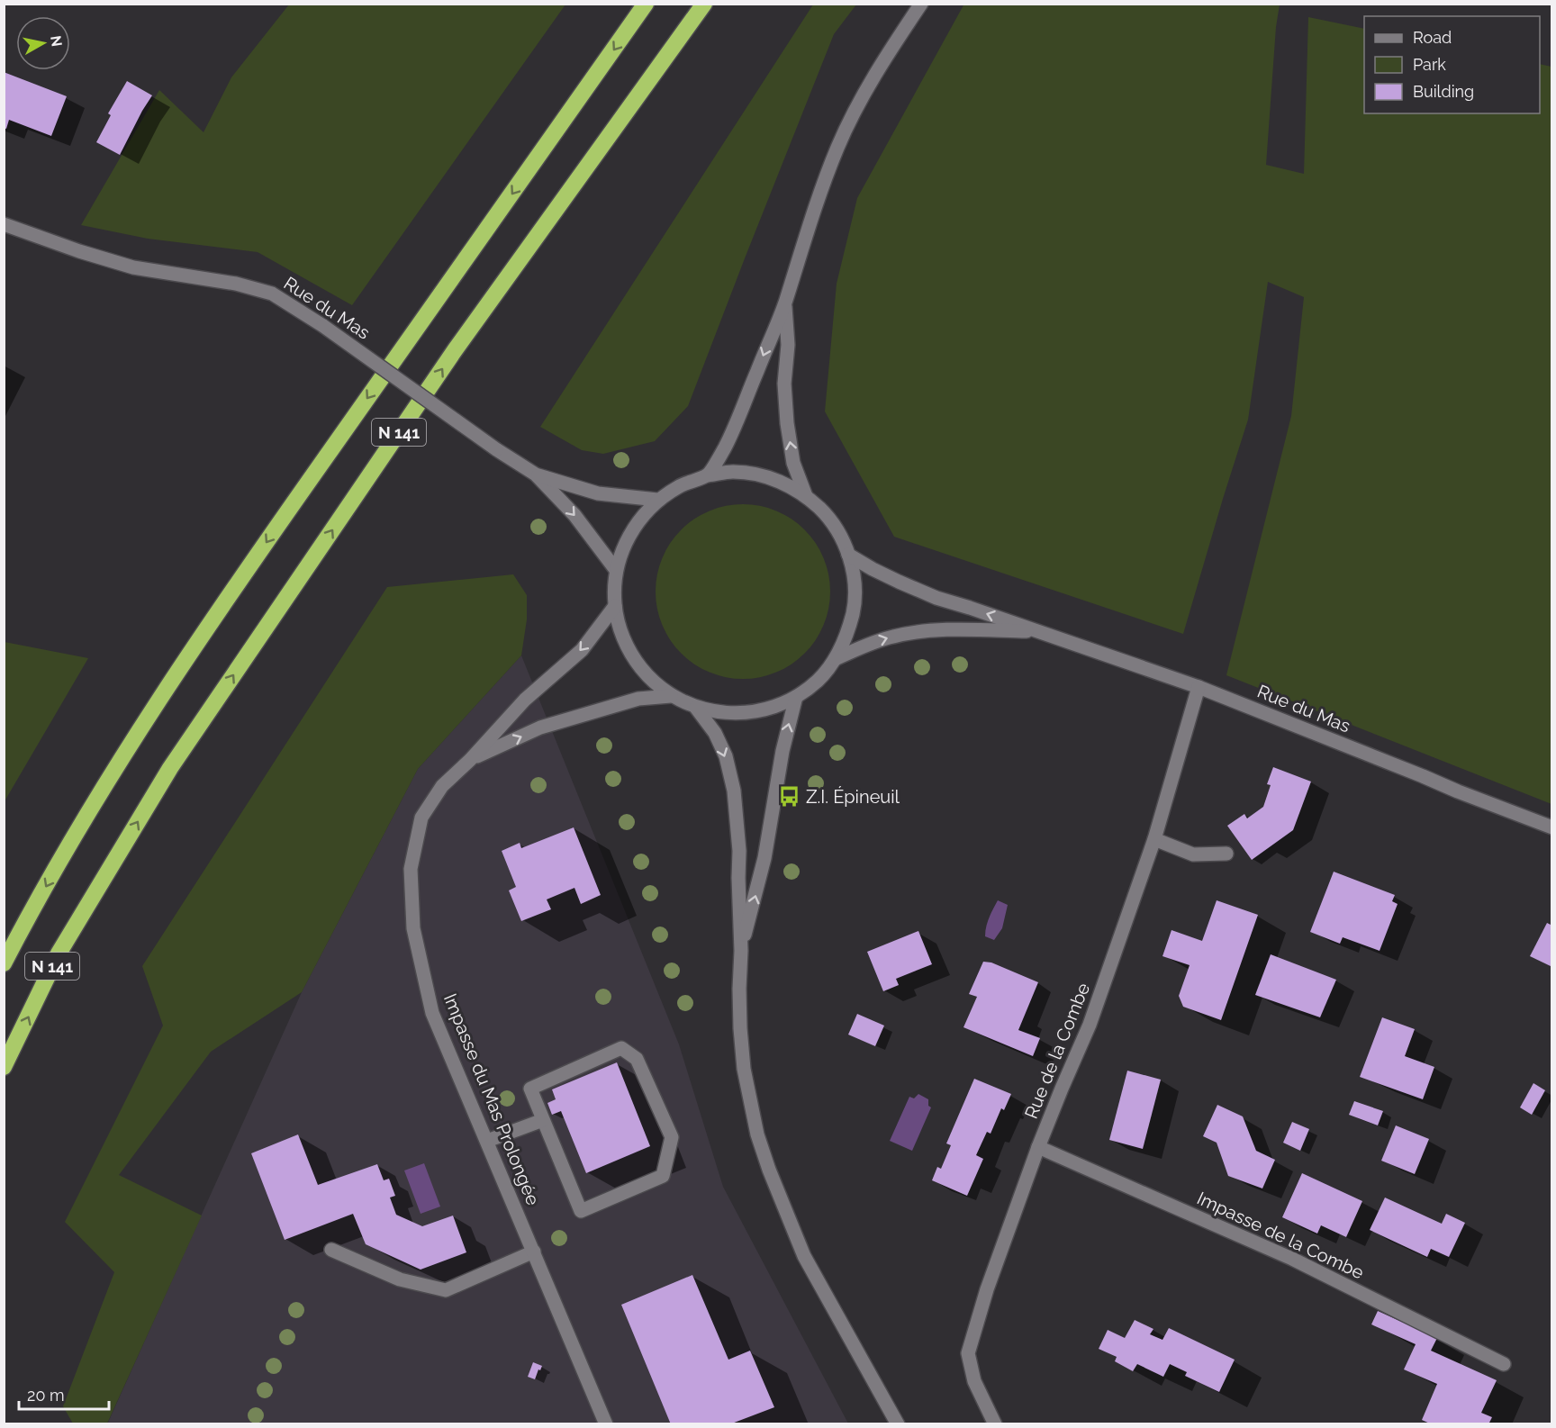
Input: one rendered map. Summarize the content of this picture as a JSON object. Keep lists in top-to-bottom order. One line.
{"streets":{"highway":["N 141"],"street":["Rue du Mas","Rue de la Combe","Impasse du Mas Prolongée","Impasse de la Combe"]},"crossings":[["Rue du Mas","Rue de la Combe"],["Rue de la Combe","Impasse de la Combe"]],"places":{"bus stop":["Z.I. Épineuil"]},"legend":["Road","Park","Building"],"scale_bar":"20 m","north":"right"}
